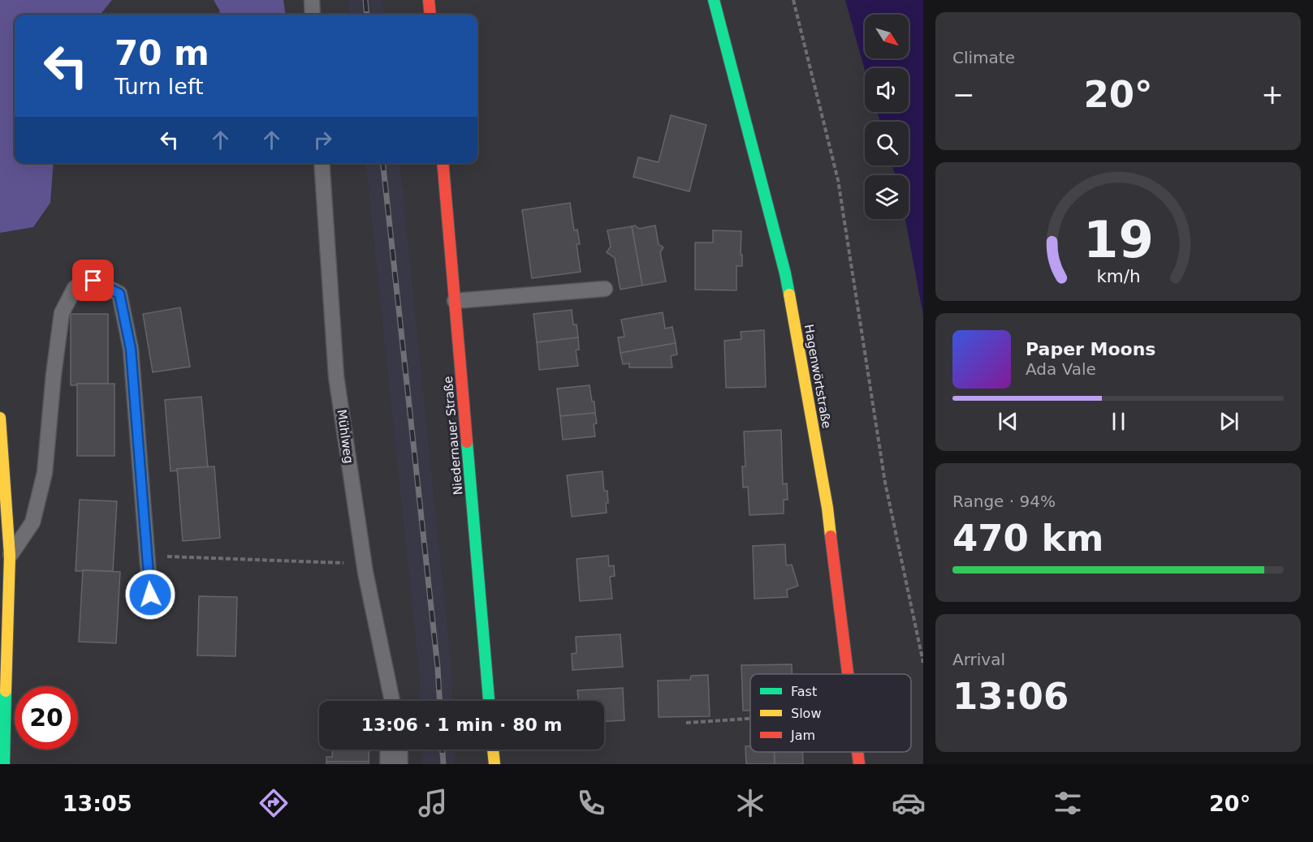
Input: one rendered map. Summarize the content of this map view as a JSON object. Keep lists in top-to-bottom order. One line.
{"streets":{"street":["Hagenwörtstraße","Niedernauer Straße"],"lane":["Mühlweg"]},"legend":["Fast","Slow","Jam"],"north":"bottom right","page":{"tile":["Climate",["Range · 94%","470 km"],["Arrival","13:06"]],"turn":["70 m","Turn left"],"heat":["−","20°","+"],"song":["Paper Moons","Ada Vale"],"limit":"20","trip":"13:06 · 1 min · 80 m","tabs":["13:05","20°"],"gauge":["19","km/h"]}}
